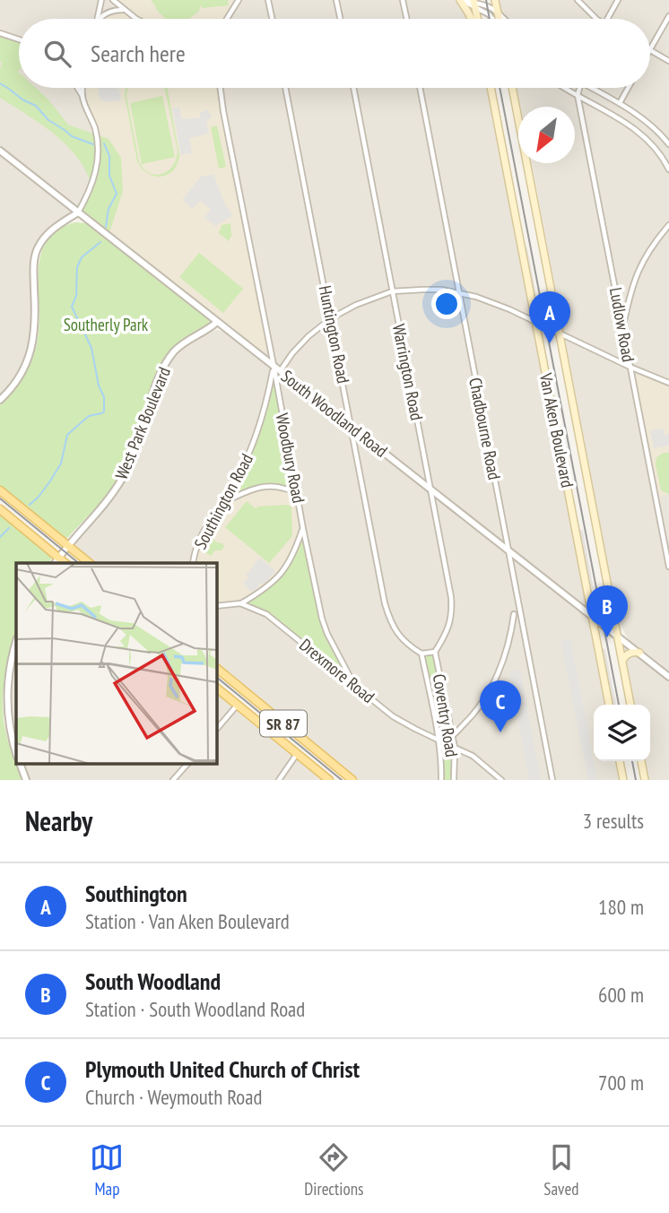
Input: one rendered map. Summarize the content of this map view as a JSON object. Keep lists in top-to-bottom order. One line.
{"streets":{"main road":["Van Aken Boulevard","SR 87"],"street":["Ludlow Road","Huntington Road","Warrington Road","South Woodland Road","West Park Boulevard","Chadbourne Road","Woodbury Road","Southington Road","Drexmore Road","Coventry Road"]},"crossings":[["Huntington Road","South Woodland Road"],["Huntington Road","Coventry Road"],["Warrington Road","South Woodland Road"],["Warrington Road","Coventry Road"],["South Woodland Road","West Park Boulevard"],["South Woodland Road","Chadbourne Road"],["South Woodland Road","Van Aken Boulevard"],["South Woodland Road","Woodbury Road"],["South Woodland Road","Southington Road"],["Woodbury Road","Southington Road"],["Woodbury Road","Drexmore Road"],["Drexmore Road","Coventry Road"]],"parks":["Southerly Park"],"north":"bottom left","page":{"search":"Search here","pins":["A","B","C"],"heading":["Nearby","3 results"],"list":[{"mark":"A","name":"Southington","note":"Station · Van Aken Boulevard","value":"180 m"},{"mark":"B","name":"South Woodland","note":"Station · South Woodland Road","value":"600 m"},{"mark":"C","name":"Plymouth United Church of Christ","note":"Church · Weymouth Road","value":"700 m"}],"nav":["Map","Directions","Saved"]}}
